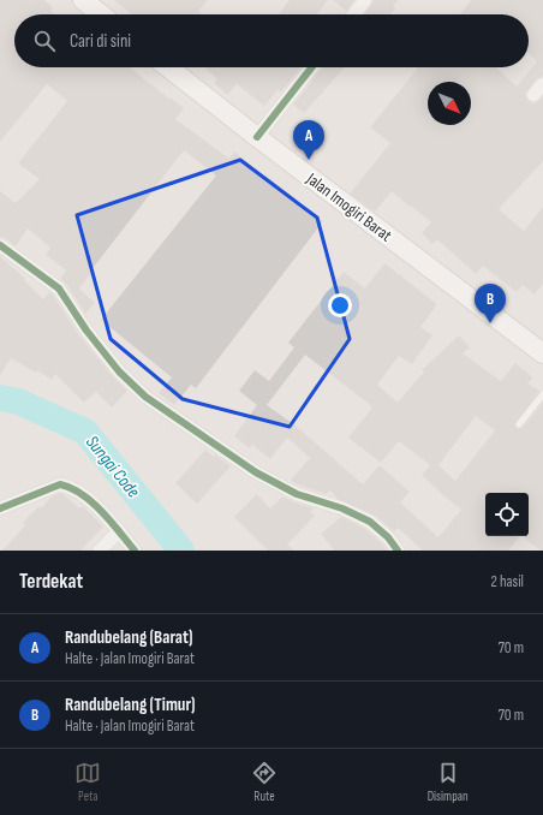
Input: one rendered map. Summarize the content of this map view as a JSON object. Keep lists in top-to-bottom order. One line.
{"streets":{"main road":["Jalan Imogiri Barat"]},"water":["Sungai Code"],"north":"bottom right","page":{"search":"Cari di sini","pins":["A","B"],"heading":["Terdekat","2 hasil"],"list":[{"mark":"A","name":"Randubelang (Barat)","note":"Halte · Jalan Imogiri Barat","value":"70 m"},{"mark":"B","name":"Randubelang (Timur)","note":"Halte · Jalan Imogiri Barat","value":"70 m"}],"nav":["Peta","Rute","Disimpan"]}}
